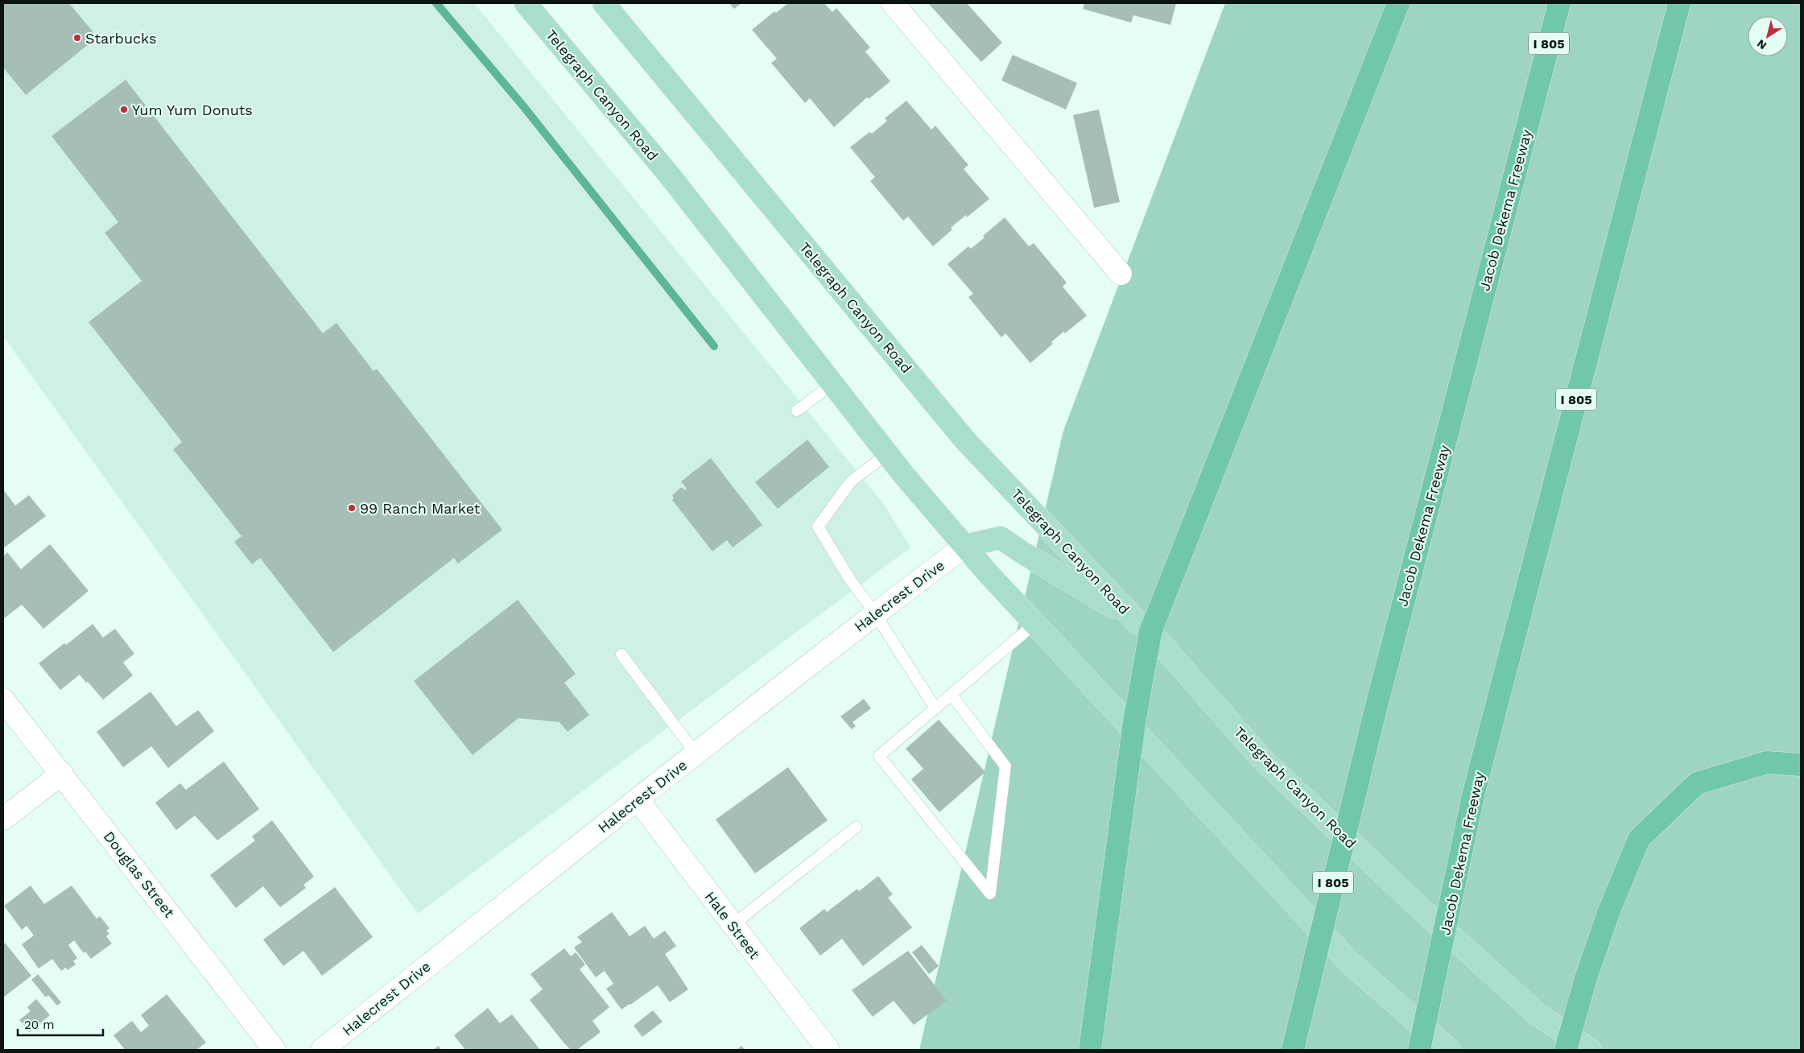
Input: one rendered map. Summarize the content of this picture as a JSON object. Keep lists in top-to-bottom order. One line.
{"streets":{"highway":["I 805","Jacob Dekema Freeway"],"main road":["Telegraph Canyon Road"],"street":["Halecrest Drive","Douglas Street","Hale Street"]},"crossings":[["Telegraph Canyon Road","Halecrest Drive"],["Halecrest Drive","Hale Street"]],"places":["Starbucks","Yum Yum Donuts","99 Ranch Market"],"scale_bar":"20 m","north":"bottom left"}
